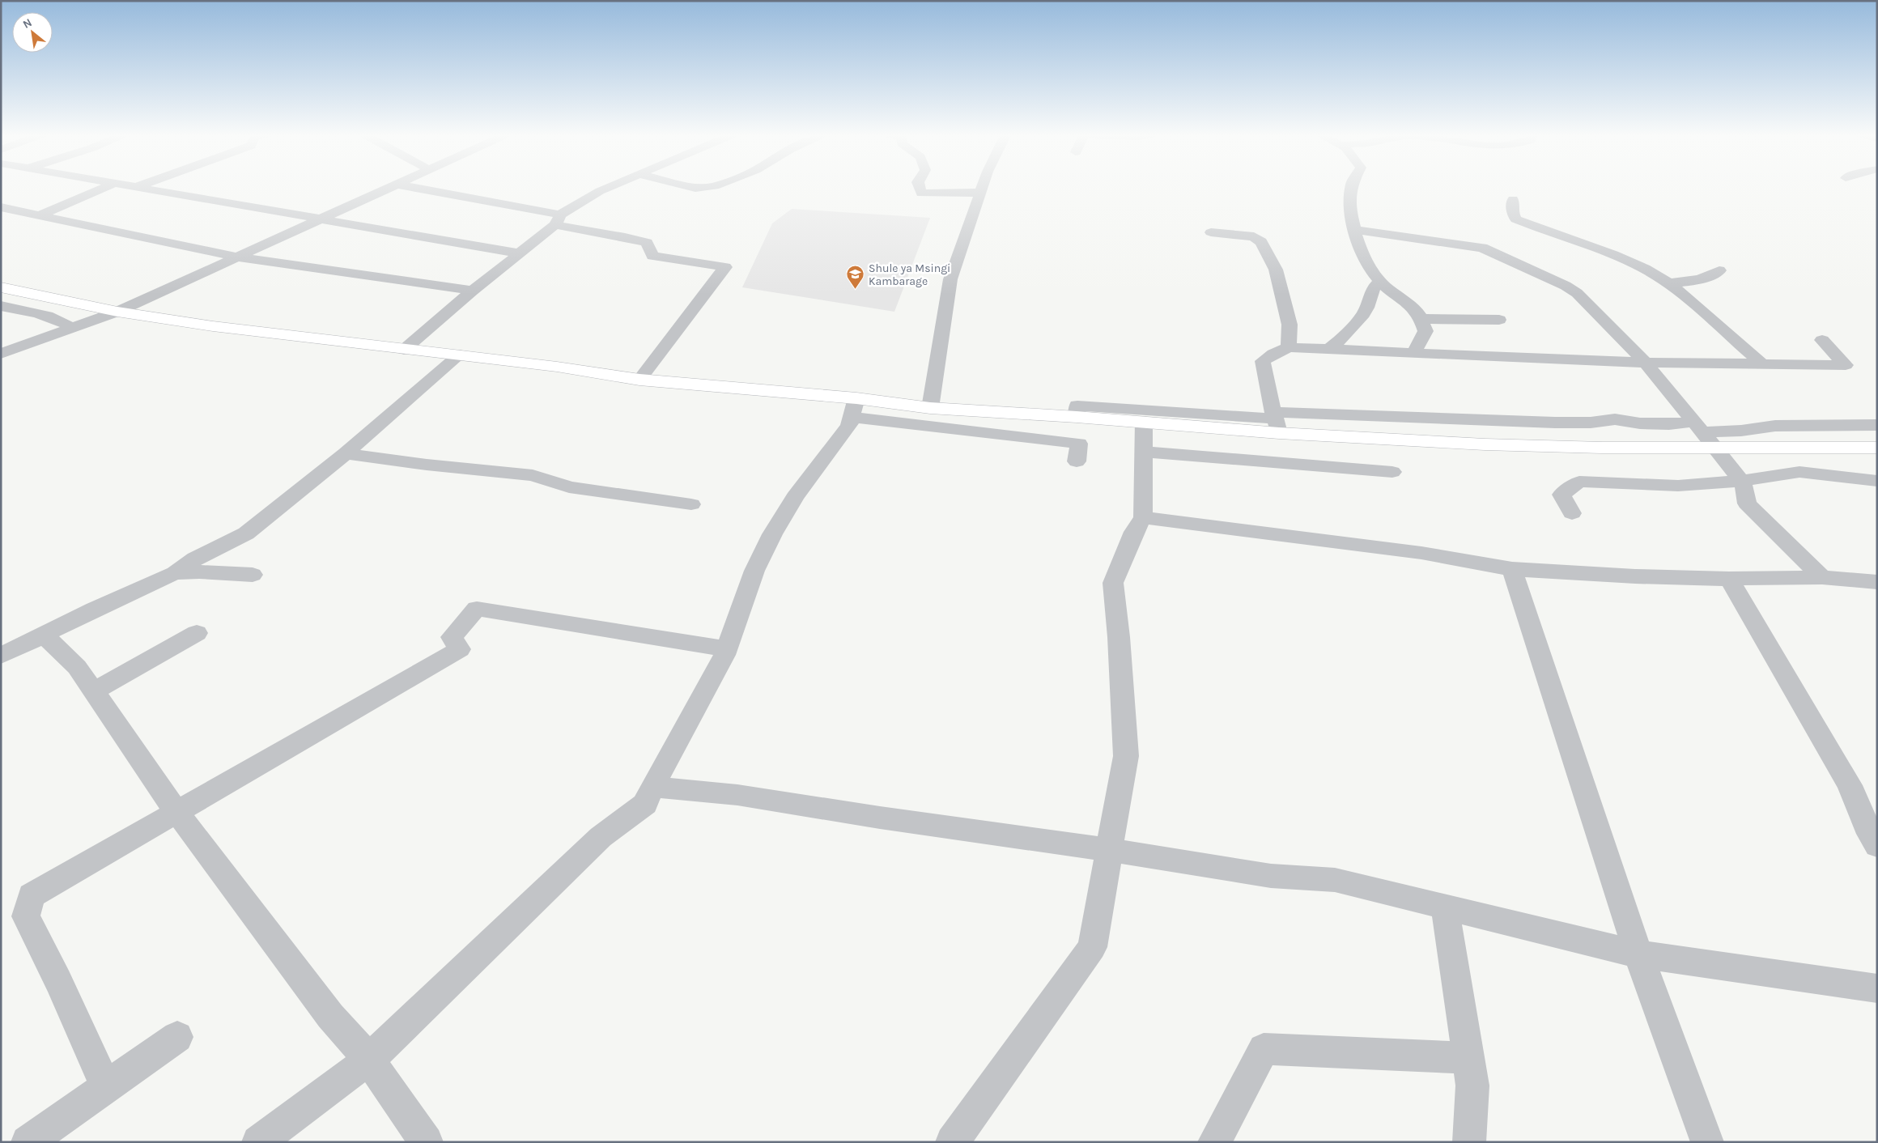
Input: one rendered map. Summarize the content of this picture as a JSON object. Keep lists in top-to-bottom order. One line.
{"places":{"school or university":["Shule ya Msingi Kambarage"]},"north":"top left"}
